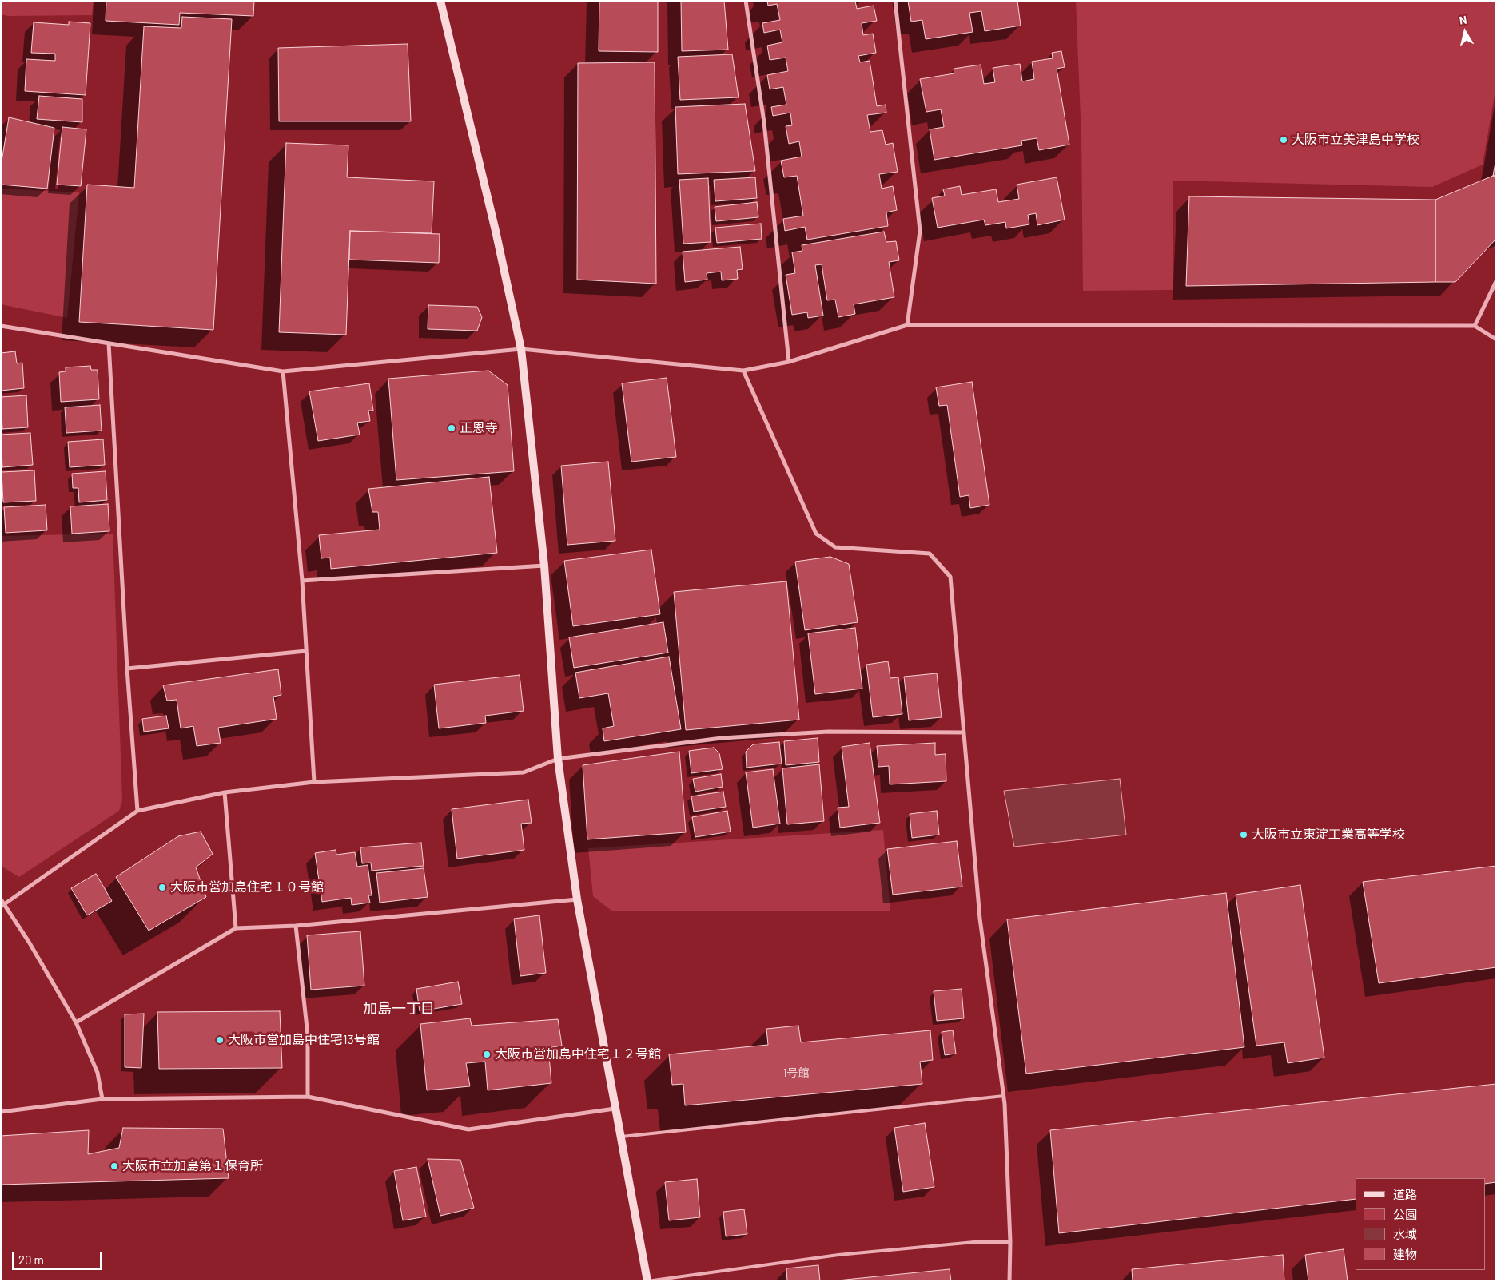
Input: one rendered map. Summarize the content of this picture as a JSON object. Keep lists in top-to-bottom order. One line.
{"districts":["加島一丁目"],"places":["大阪市立美津島中学校","正恩寺","大阪市立東淀工業高等学校","大阪市営加島住宅１０号館","大阪市営加島中住宅13号館","大阪市営加島中住宅１２号館","大阪市立加島第１保育所"],"house_numbers":["1号館"],"legend":["道路","公園","水域","建物"],"scale_bar":"20 m","north":"top"}
